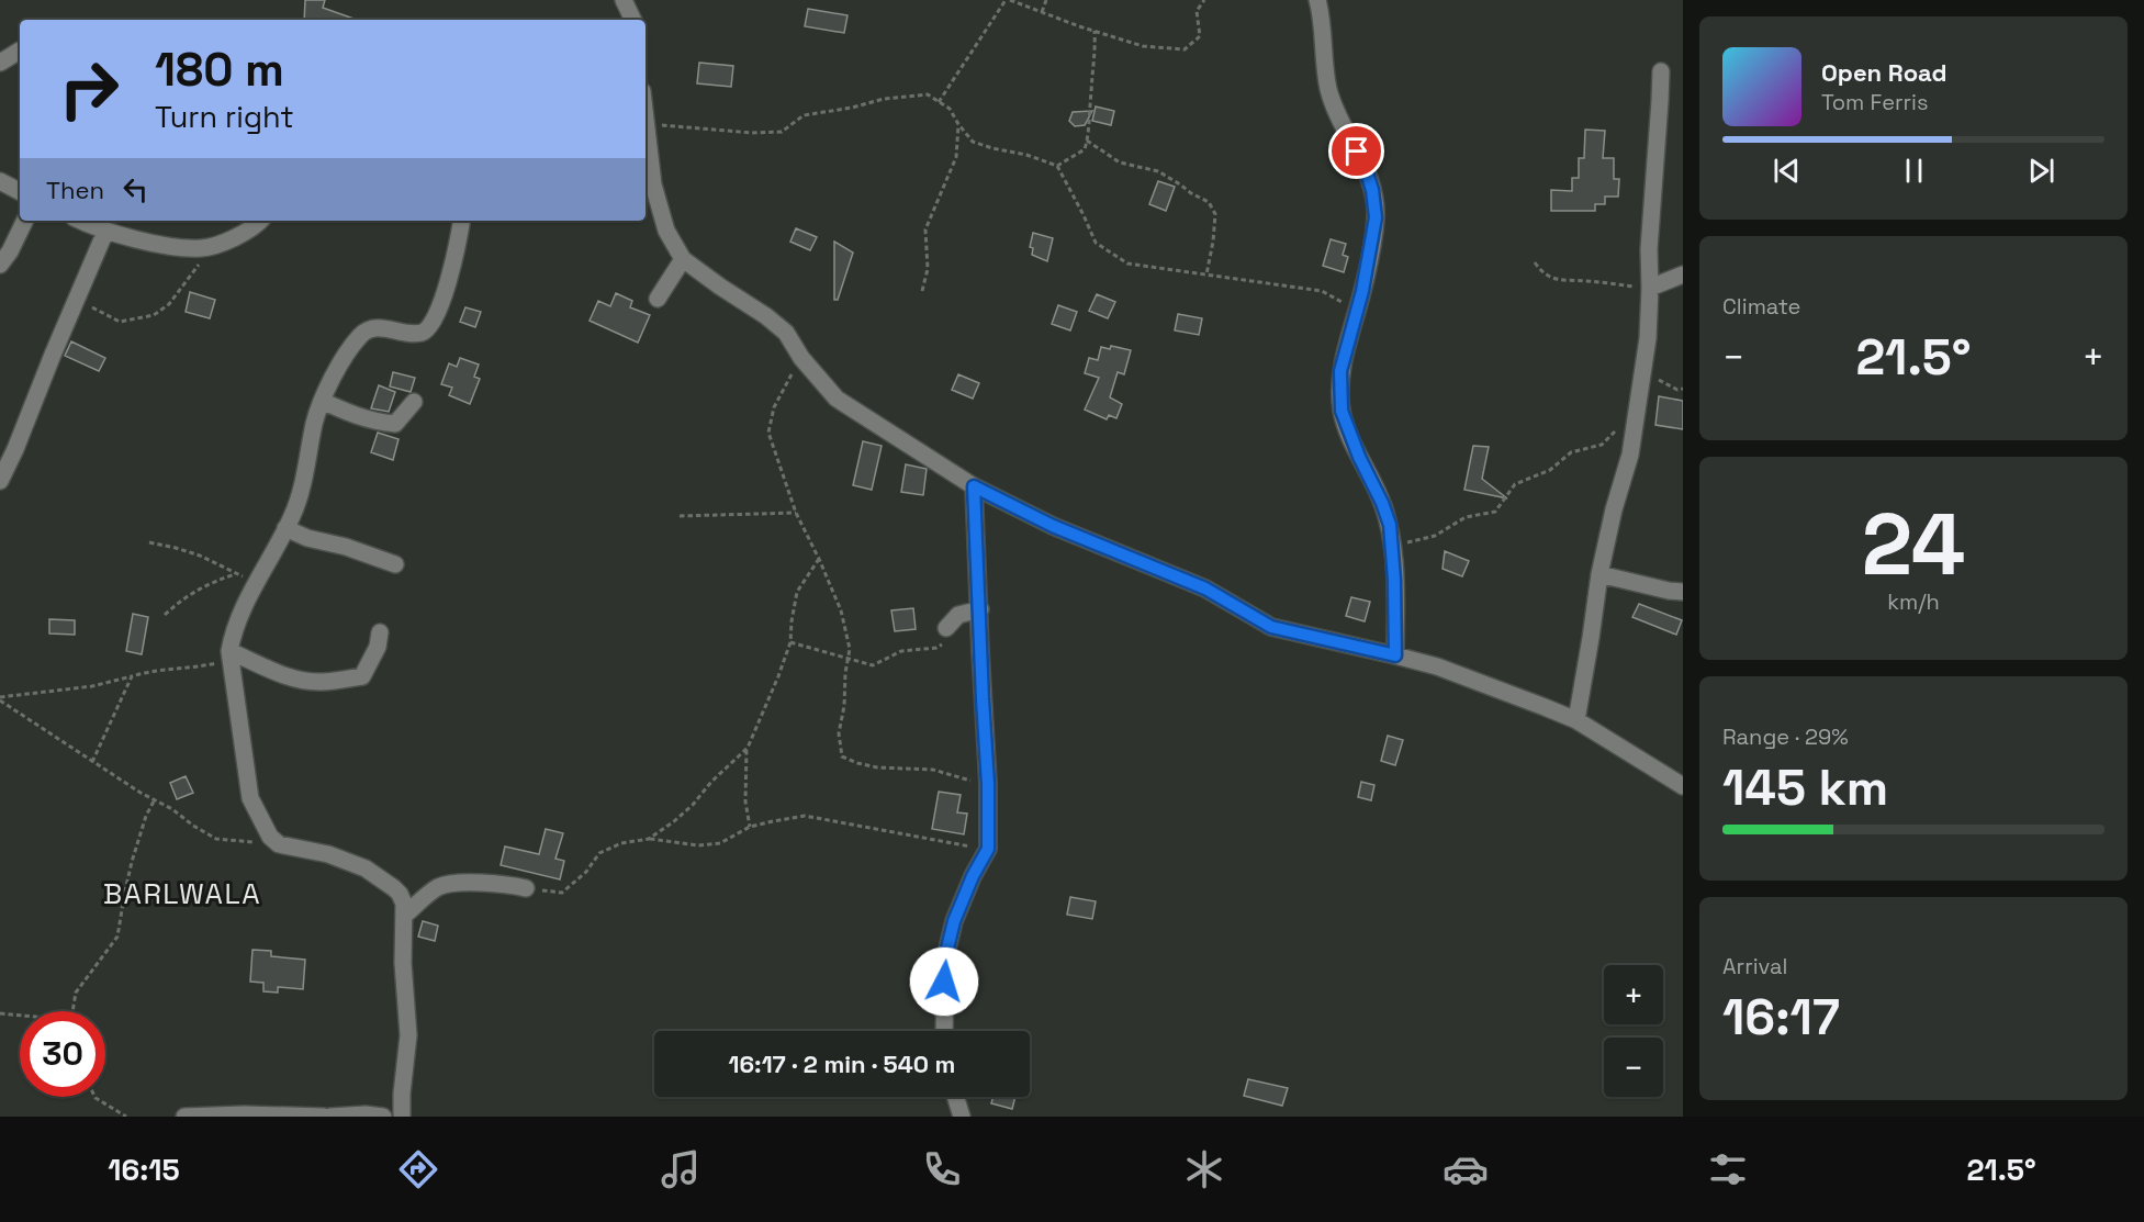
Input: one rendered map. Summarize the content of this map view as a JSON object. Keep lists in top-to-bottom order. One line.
{"districts":["BARLWALA"],"page":{"turn":["180 m","Turn right"],"song":["Open Road","Tom Ferris"],"then":"Then","tile":["Climate",["24","km/h"],["Range · 29%","145 km"],["Arrival","16:17"]],"heat":["−","21.5°","+"],"map_buttons":["+","−"],"limit":"30","trip":"16:17 · 2 min · 540 m","tabs":["16:15","21.5°"]}}
